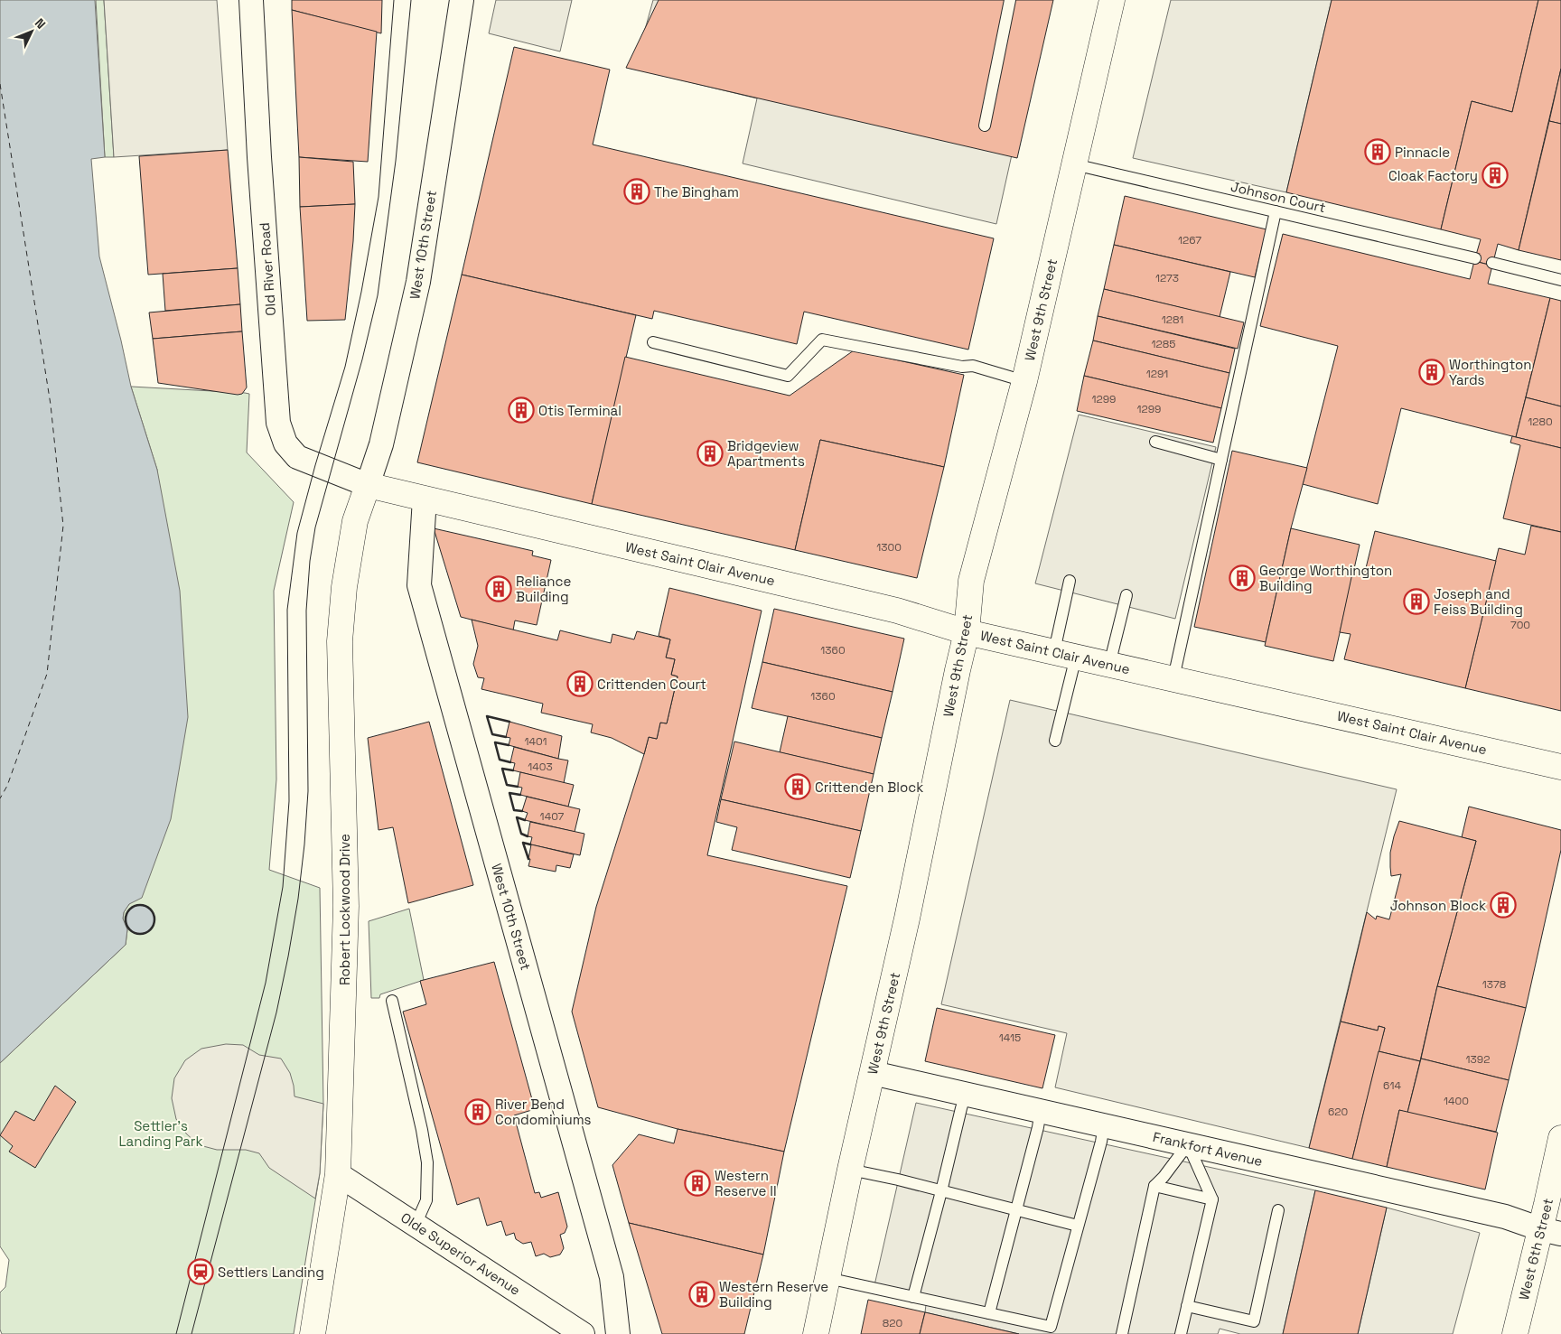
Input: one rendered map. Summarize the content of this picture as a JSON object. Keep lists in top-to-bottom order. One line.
{"streets":{"street":["West 10th Street","Old River Road","West 9th Street","West Saint Clair Avenue","Robert Lockwood Drive","Frankfort Avenue","West 6th Street","Olde Superior Avenue"],"lane":["Johnson Court"]},"crossings":[["Johnson Court","West 9th Street"],["West 10th Street","Old River Road"],["West 10th Street","West Saint Clair Avenue"],["West 10th Street","Robert Lockwood Drive"],["Old River Road","West Saint Clair Avenue"],["Old River Road","Robert Lockwood Drive"],["West 9th Street","West Saint Clair Avenue"],["West 9th Street","Frankfort Avenue"],["West Saint Clair Avenue","Robert Lockwood Drive"],["Robert Lockwood Drive","Olde Superior Avenue"],["Frankfort Avenue","West 6th Street"]],"parks":["Settler's Landing Park"],"places":{"building":["Pinnacle","Cloak Factory","The Bingham","Worthington Yards","Otis Terminal","Bridgeview Apartments","George Worthington Building","Reliance Building","Joseph and Feiss Building","Crittenden Court","Crittenden Block","Johnson Block","River Bend Condominiums","Western Reserve II","Western Reserve Building"],"station":["Settlers Landing"]},"house_numbers":["1267","1273","1281","1285","1291","1299","1299","1280","1300","700","1360","1360","1401","1403","1407","1378","1415","1392","614","1400","620","820"],"north":"top right"}
